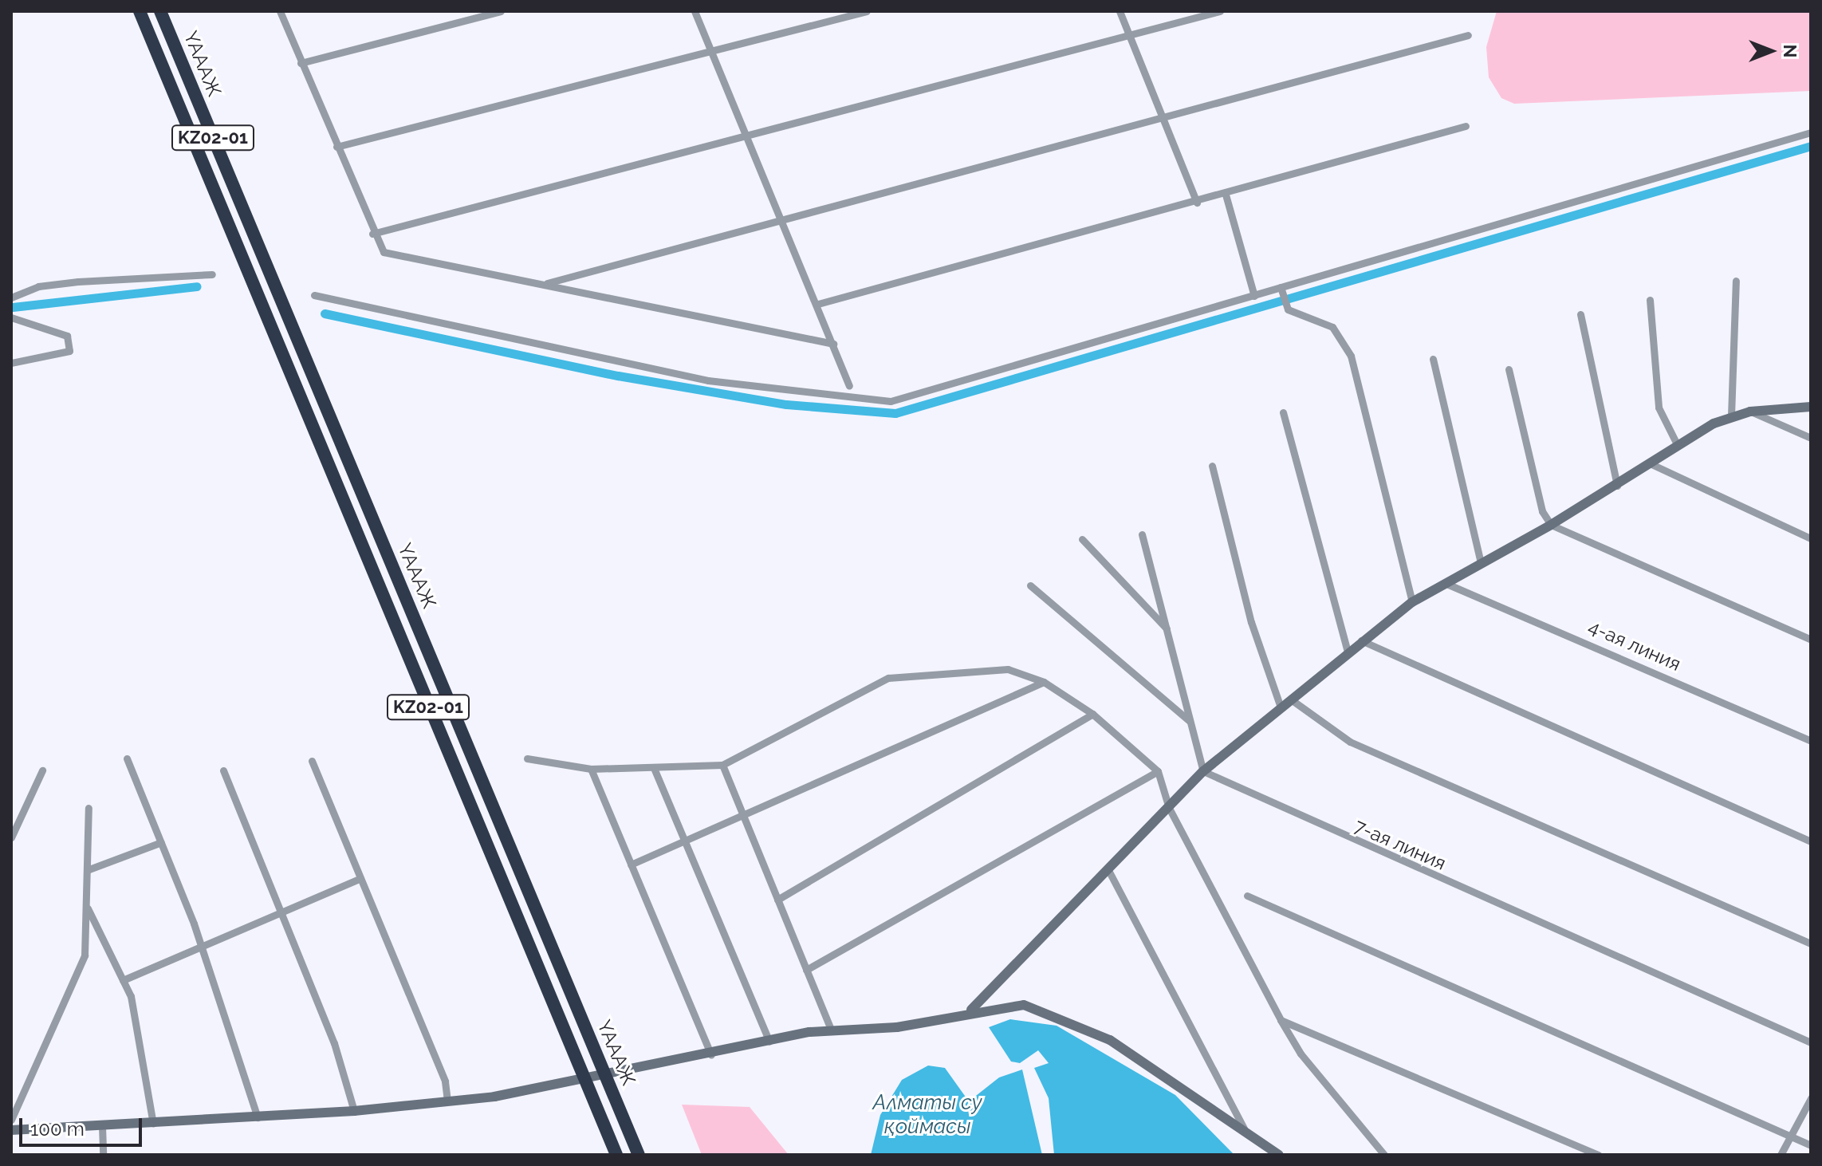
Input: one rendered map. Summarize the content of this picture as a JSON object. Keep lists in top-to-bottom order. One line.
{"streets":{"highway":["ҮАААЖ","KZ02-01"],"street":["4-ая линия","7-ая линия"]},"water":["Алматы су қоймасы"],"scale_bar":"100 m","north":"right"}
